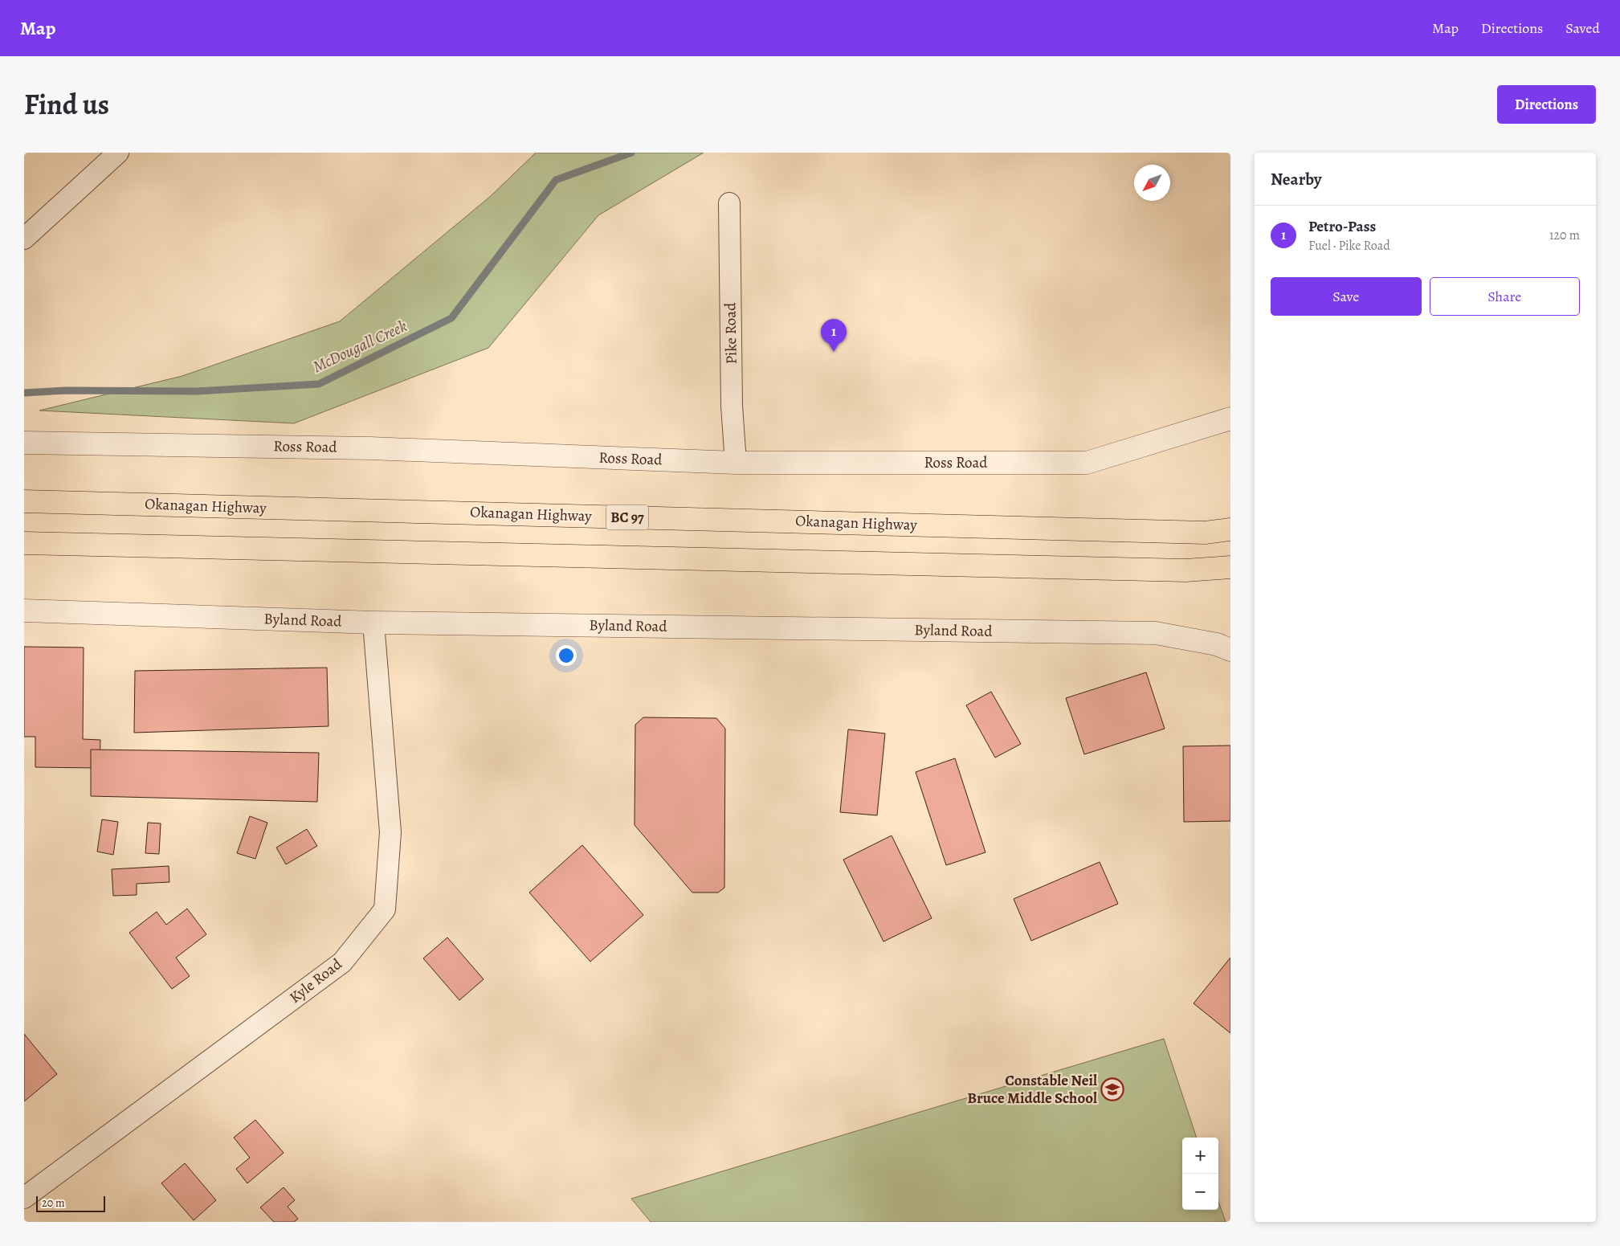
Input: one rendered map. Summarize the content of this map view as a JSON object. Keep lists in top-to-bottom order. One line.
{"streets":{"highway":["Okanagan Highway","BC 97"],"street":["Pike Road","Ross Road","Byland Road","Kyle Road"]},"crossings":[["Pike Road","Ross Road"],["Byland Road","Kyle Road"]],"water":["McDougall Creek"],"places":{"school or university":["Constable Neil Bruce Middle School"]},"scale_bar":"20 m","north":"bottom left","page":{"header":"Map","nav":["Map","Directions","Saved"],"title":"Find us","buttons":["Directions",["Save","Share"]],"heading":"Nearby","list":[{"mark":"1","name":"Petro-Pass","note":"Fuel · Pike Road","value":"120 m"}],"pins":"1","map_buttons":["+","−"],"scale":"20 m"}}
